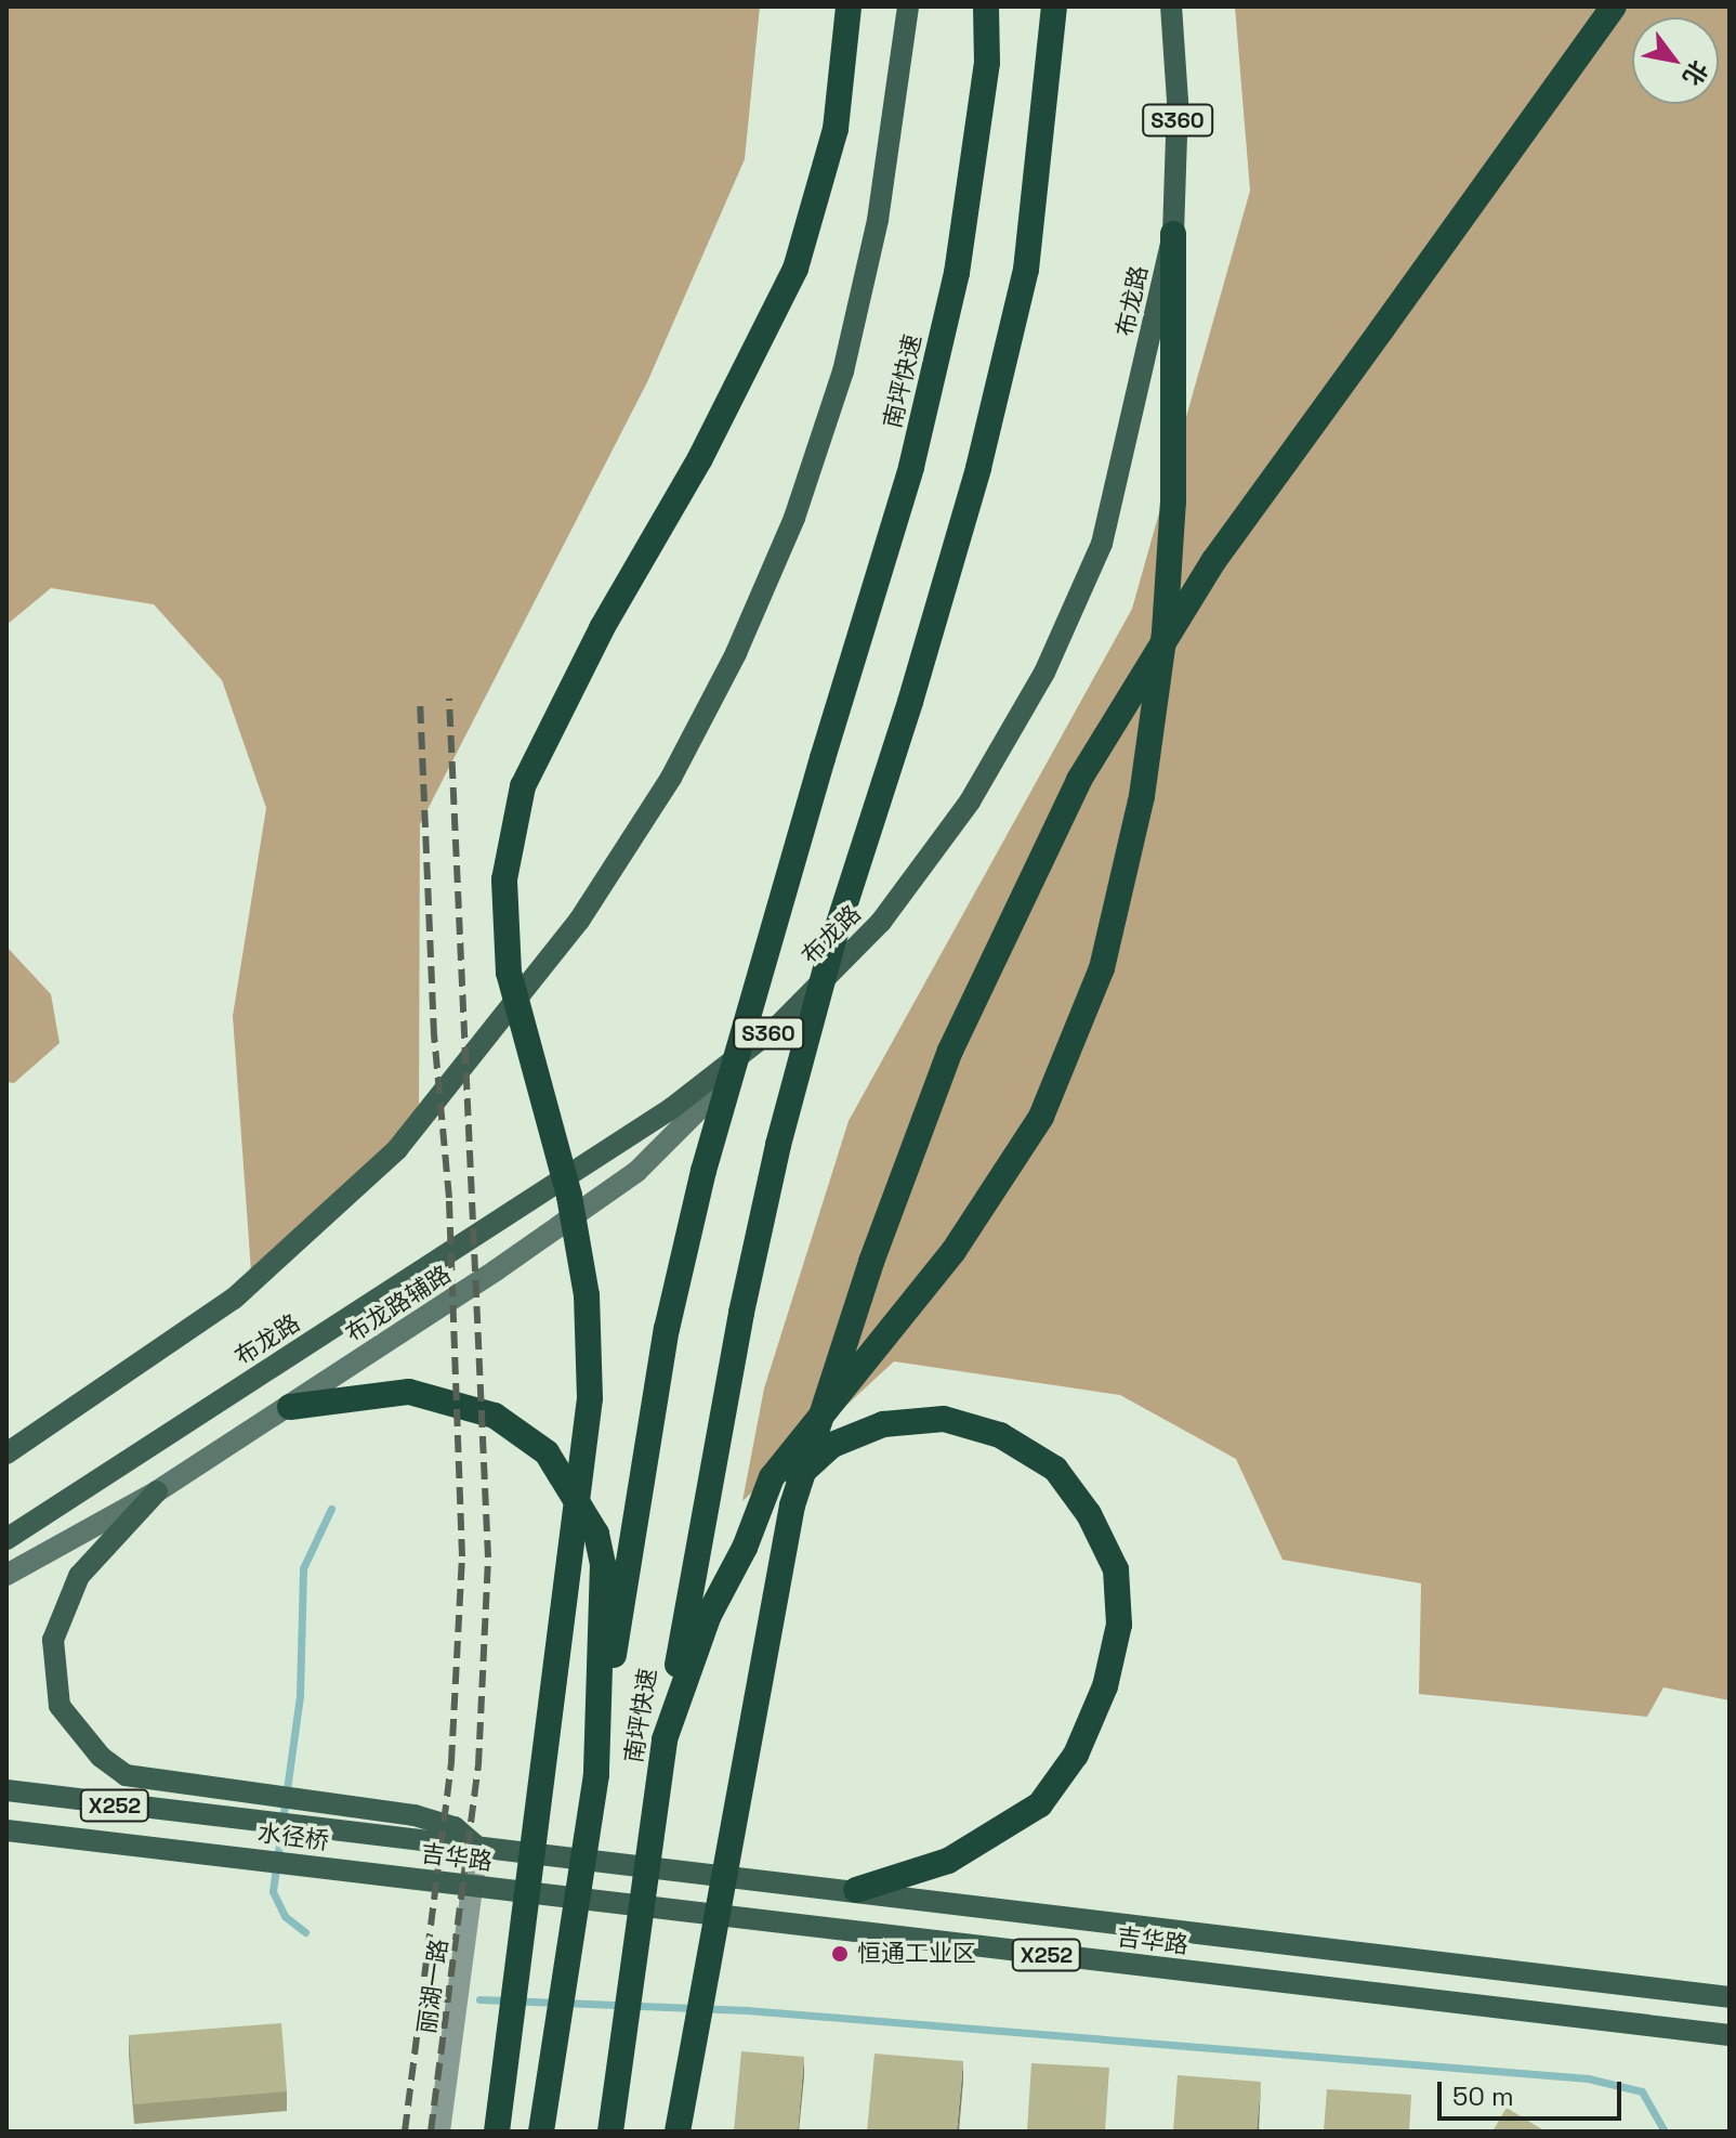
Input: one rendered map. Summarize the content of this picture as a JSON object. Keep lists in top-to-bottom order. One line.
{"streets":{"highway":["南坪快速"],"main road":["S360","布龙路","布龙路辅路","X252","水径桥","吉华路"],"street":["丽湖一路"]},"crossings":[["布龙路","布龙路辅路"],["水径桥","吉华路"],["吉华路","丽湖一路"]],"places":["恒通工业区"],"scale_bar":"50 m","north":"bottom right"}
